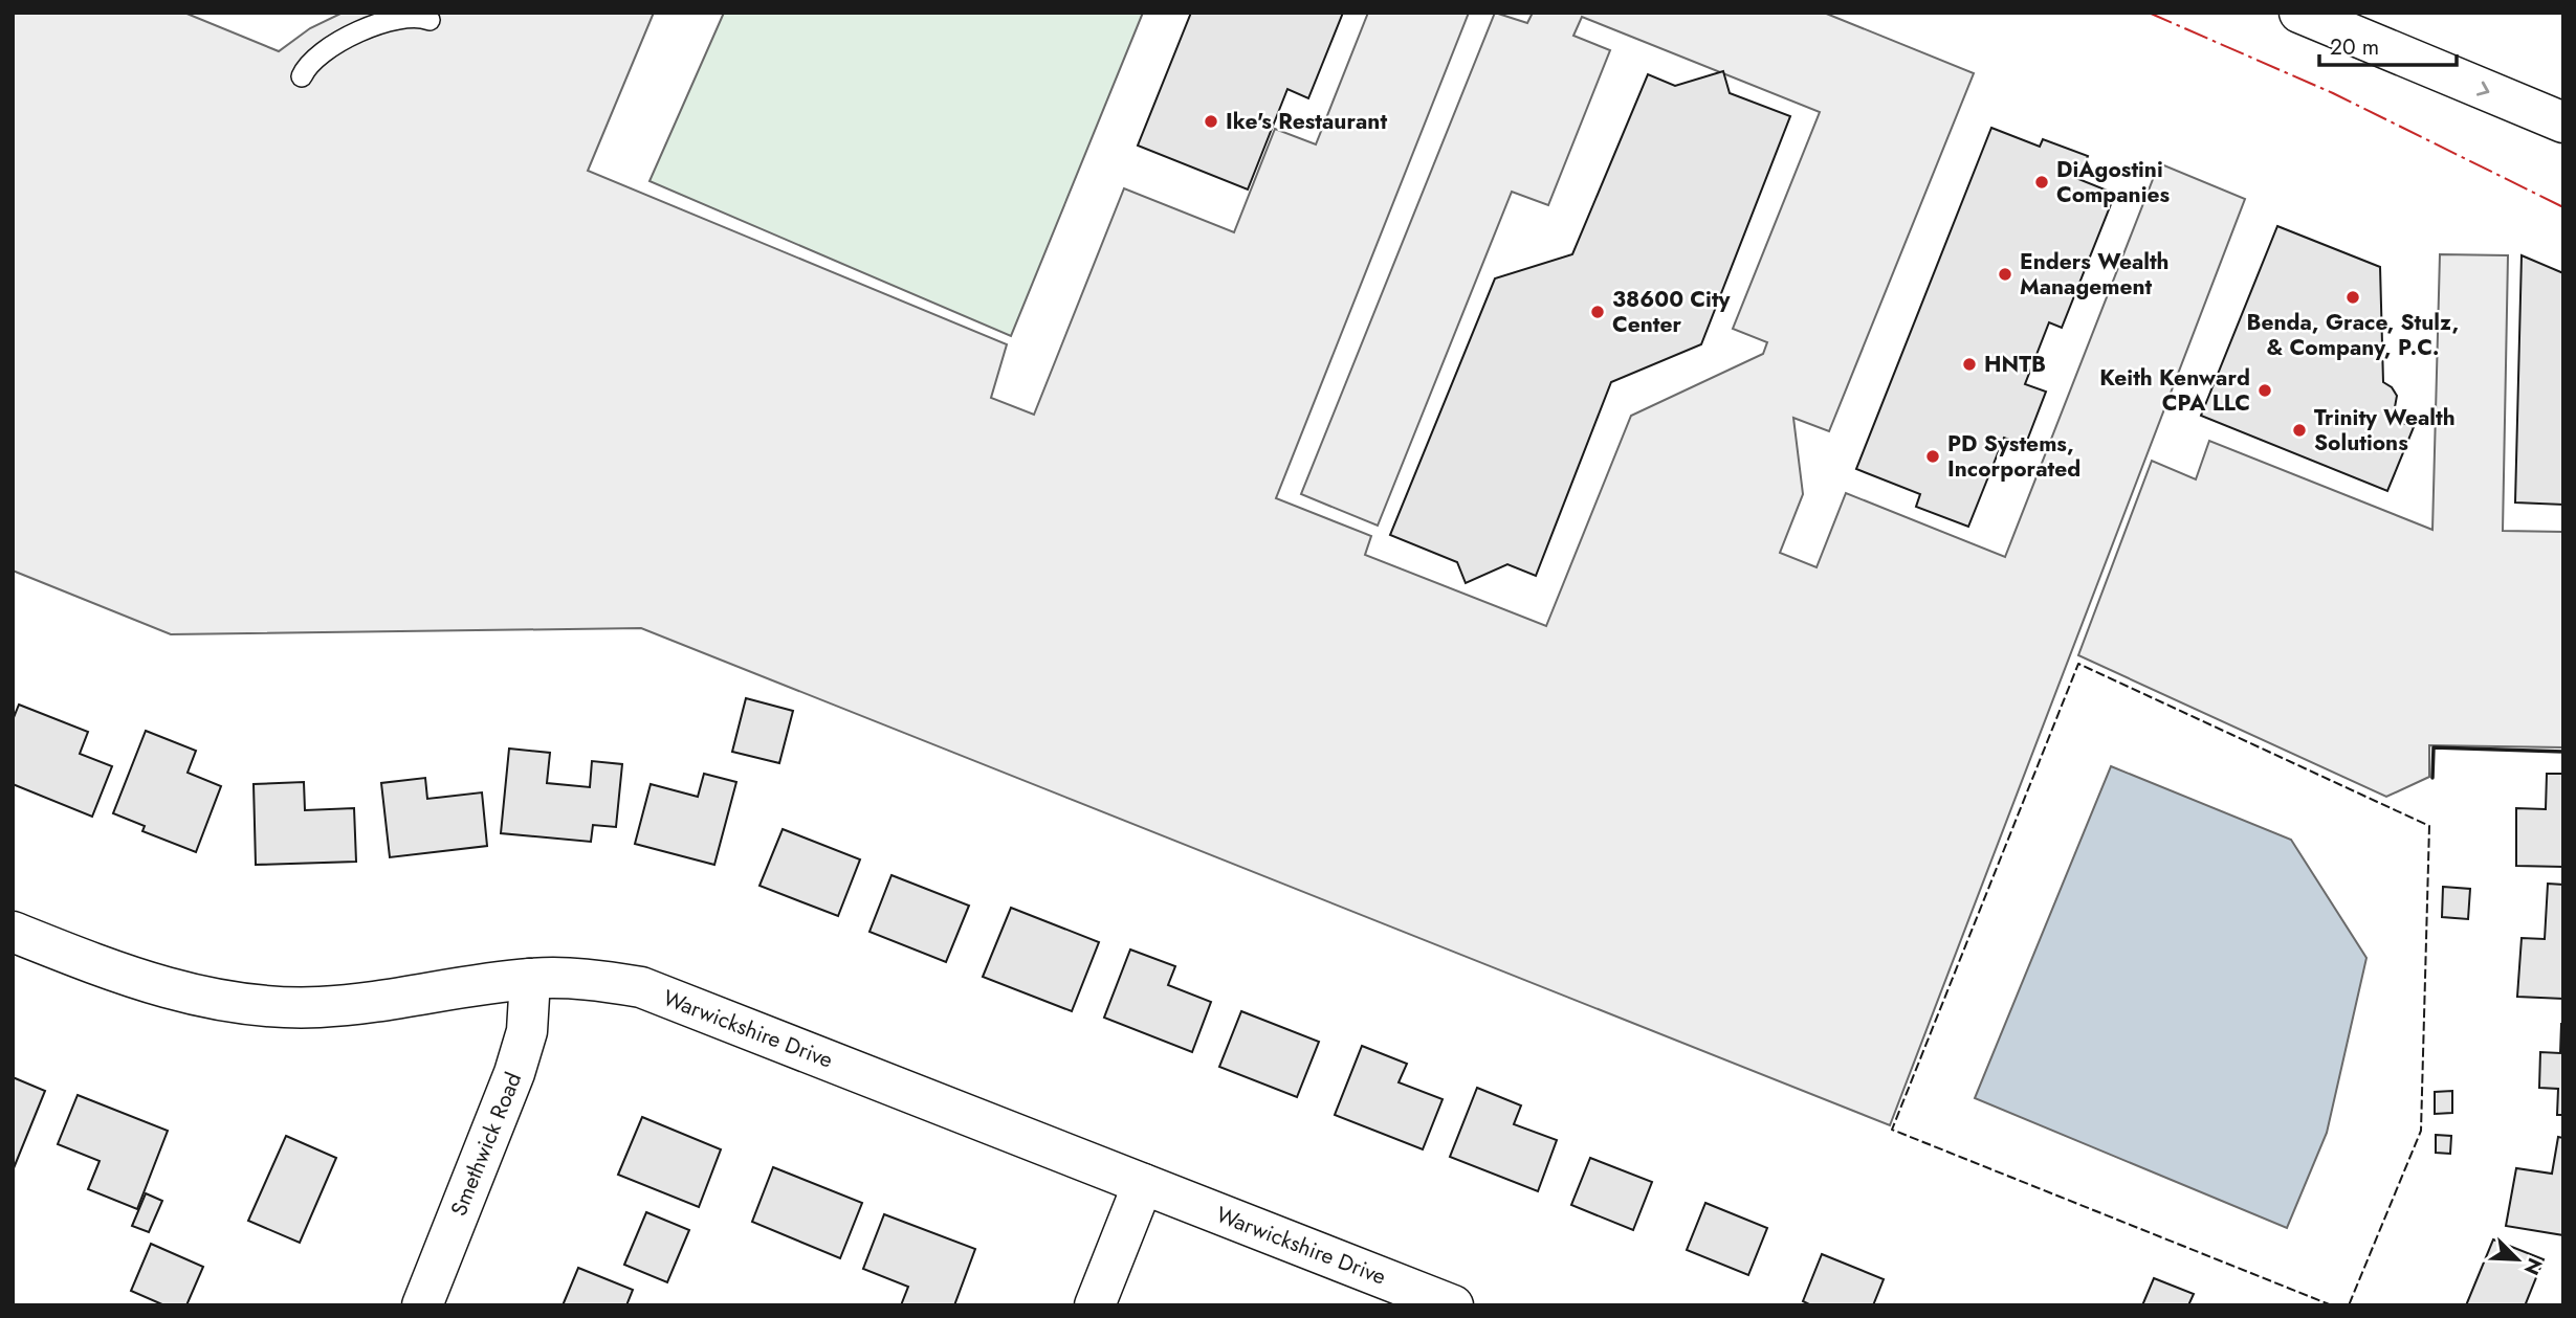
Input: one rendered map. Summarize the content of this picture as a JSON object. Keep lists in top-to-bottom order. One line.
{"streets":{"street":["Warwickshire Drive","Smethwick Road"]},"crossings":[["Warwickshire Drive","Smethwick Road"]],"places":["Ike's Restaurant","DiAgostini Companies","Enders Wealth Management","Benda, Grace, Stulz, & Company, P.C.","38600 City Center","HNTB","Keith Kenward CPA LLC","Trinity Wealth Solutions","PD Systems, Incorporated"],"scale_bar":"20 m","north":"bottom right"}
